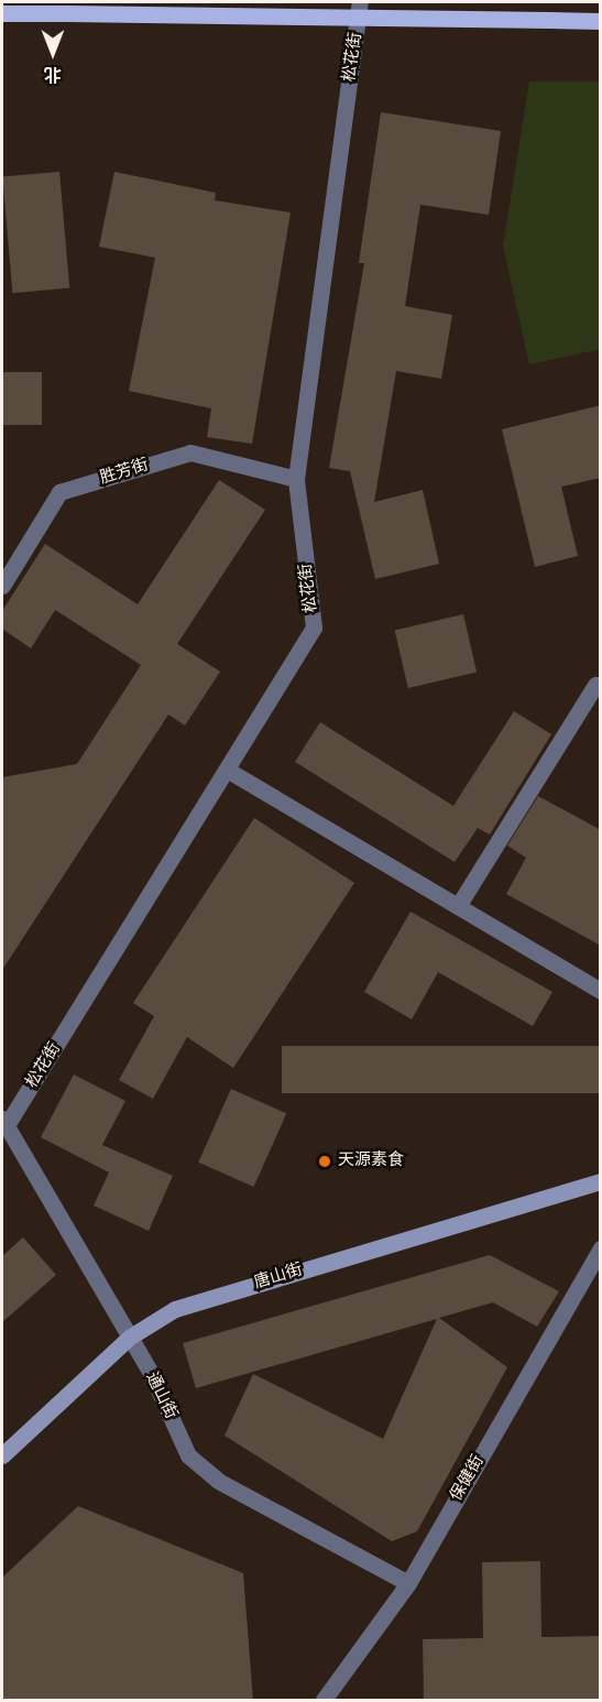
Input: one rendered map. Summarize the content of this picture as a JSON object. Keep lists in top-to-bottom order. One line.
{"streets":{"main road":["唐山街"],"street":["松花街","胜芳街","通山街","保健街"]},"crossings":[["松花街","胜芳街"],["松花街","通山街"],["唐山街","通山街"],["通山街","保健街"]],"places":["天源素食"],"north":"bottom"}
